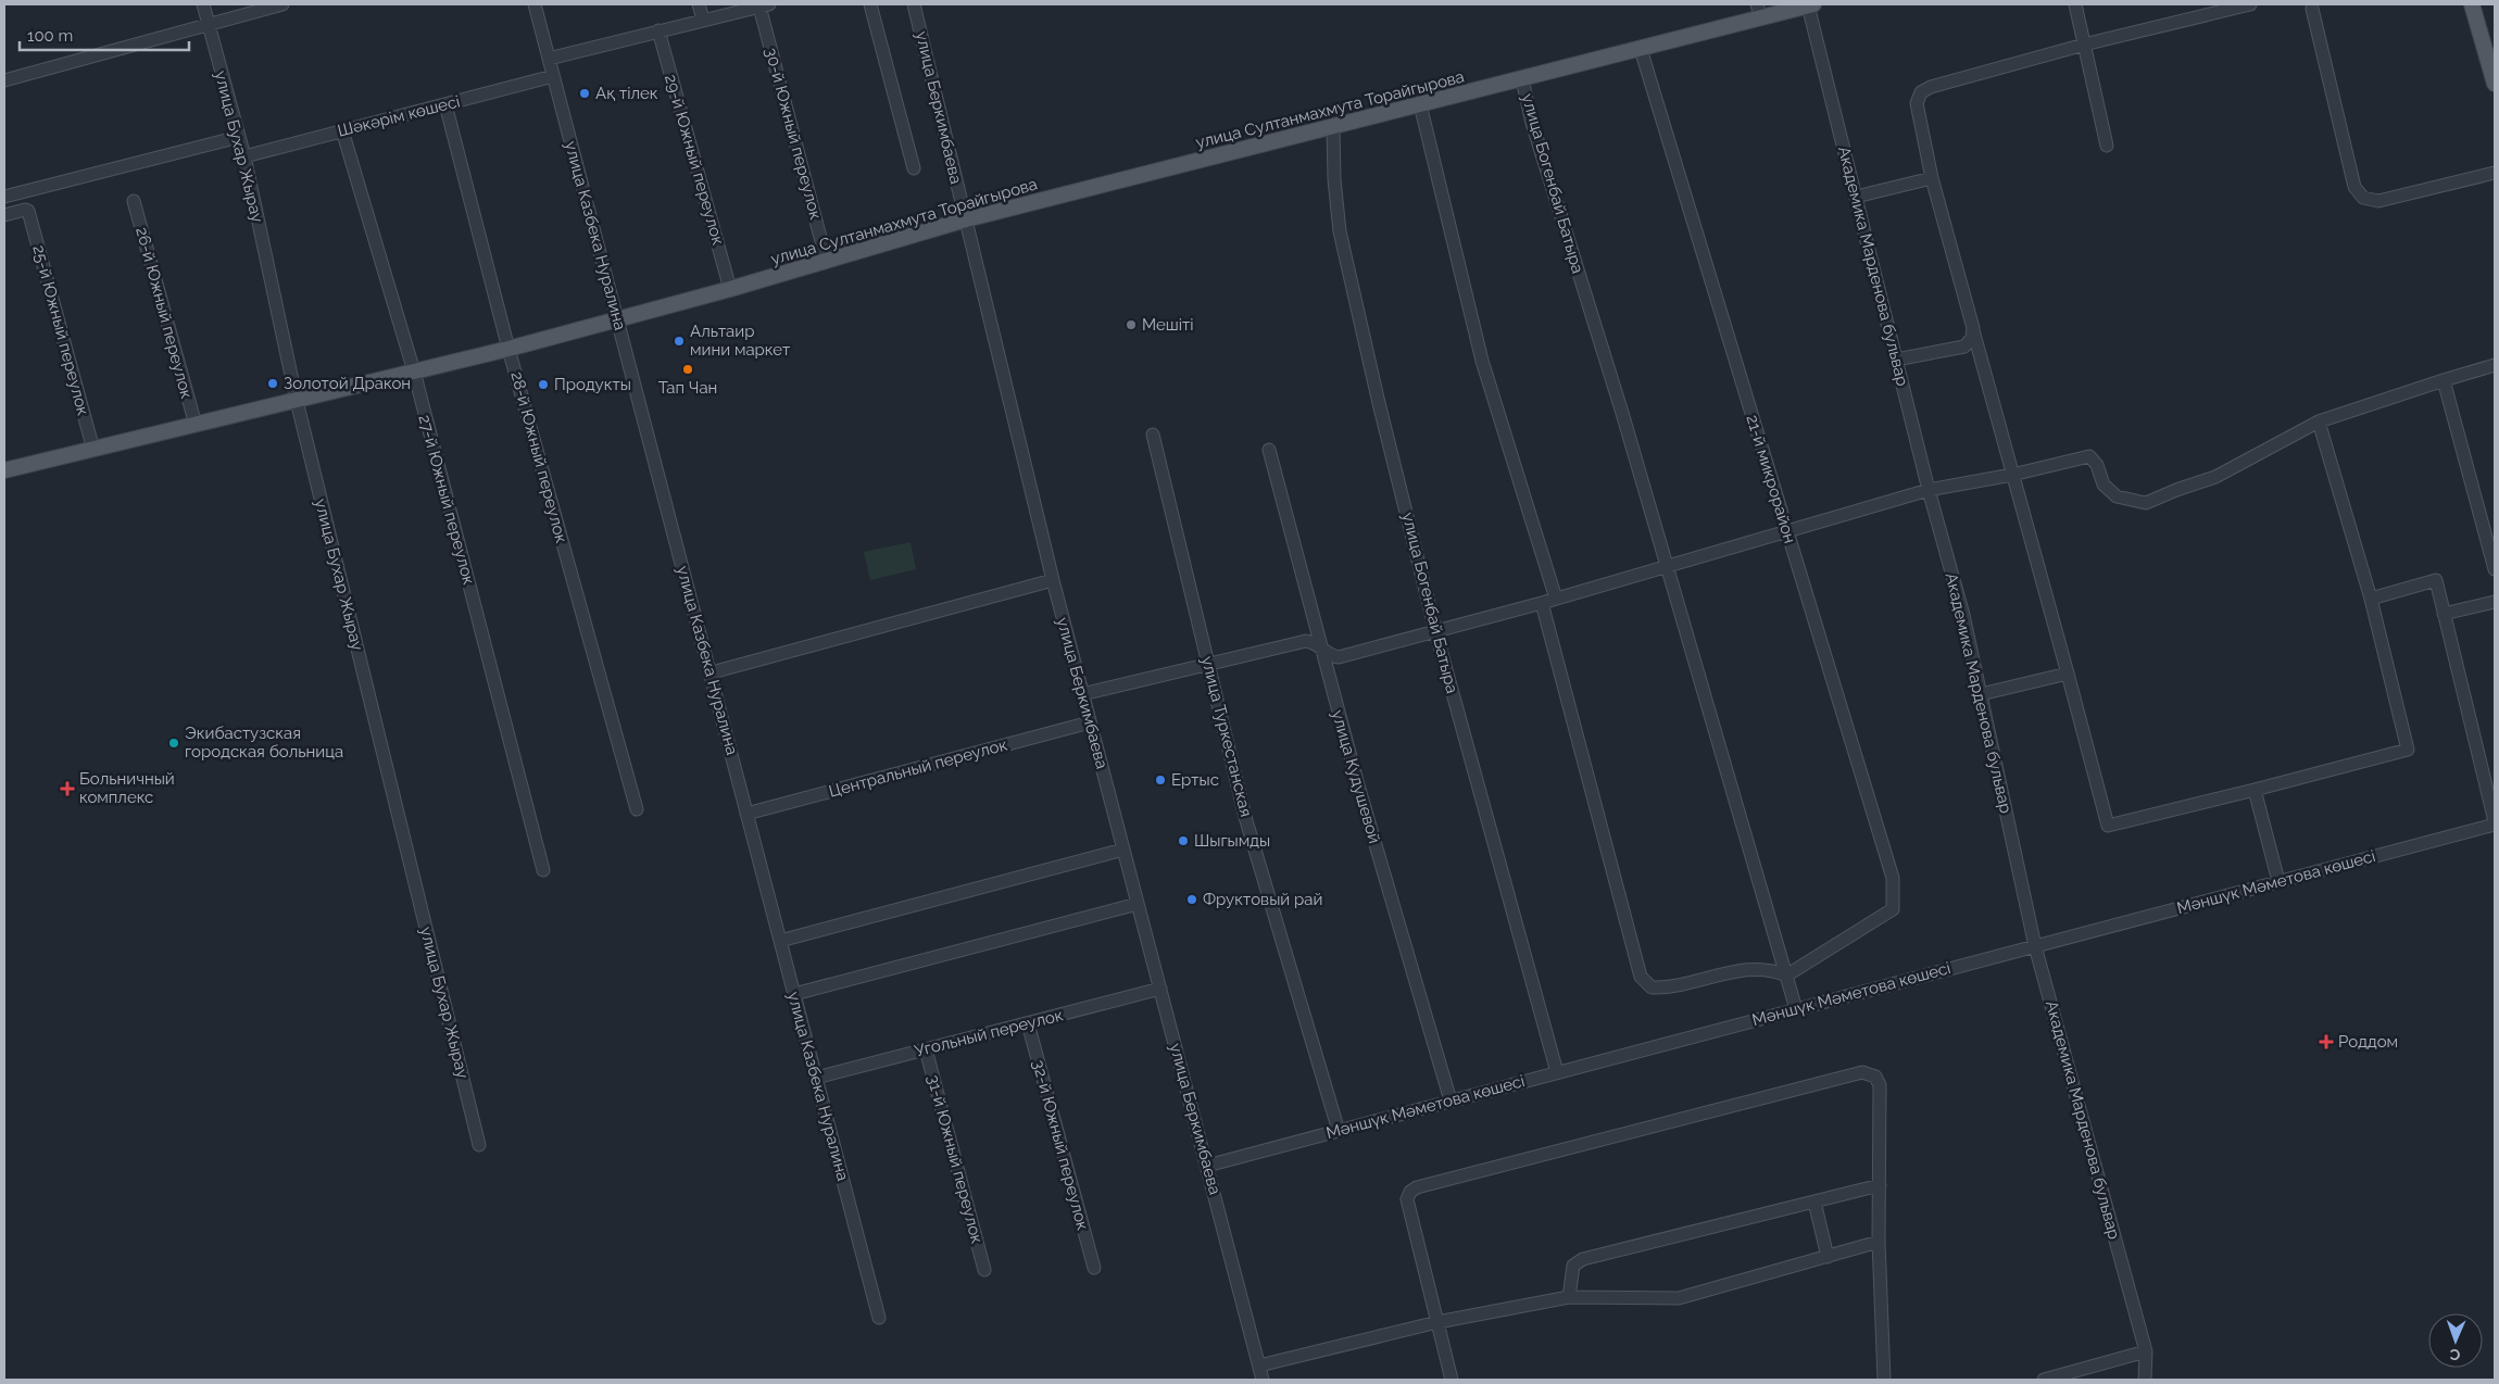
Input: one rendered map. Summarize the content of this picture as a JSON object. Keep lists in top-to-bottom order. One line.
{"streets":{"main road":["улица Султанмахмута Торайгырова"],"street":["улица Беркимбаева","Шәкәрім көшесі","30-й Южный переулок","улица Бухар Жырау","29-й Южный переулок","улица Богенбай Батыра","улица Казбека Нуралина","Академика Марденова бульвар","26-й Южный переулок","25-й Южный переулок","28-й Южный переулок","21-й микрорайон","27-й Южный переулок","улица Туркестанская","Центральный переулок","улица Кудушевой","Мәншүк Мәметова көшесі","Угольный переулок","32-й Южный переулок","31-й Южный переулок"]},"crossings":[["улица Беркимбаева","улица Султанмахмута Торайгырова"],["улица Беркимбаева","Центральный переулок"],["улица Беркимбаева","Мәншүк Мәметова көшесі"],["улица Беркимбаева","Угольный переулок"],["улица Султанмахмута Торайгырова","30-й Южный переулок"],["улица Султанмахмута Торайгырова","улица Бухар Жырау"],["улица Султанмахмута Торайгырова","29-й Южный переулок"],["улица Султанмахмута Торайгырова","улица Богенбай Батыра"],["улица Султанмахмута Торайгырова","улица Казбека Нуралина"],["улица Султанмахмута Торайгырова","Академика Марденова бульвар"],["улица Султанмахмута Торайгырова","26-й Южный переулок"],["улица Султанмахмута Торайгырова","25-й Южный переулок"],["улица Султанмахмута Торайгырова","28-й Южный переулок"],["улица Султанмахмута Торайгырова","21-й микрорайон"],["улица Султанмахмута Торайгырова","27-й Южный переулок"],["Шәкәрім көшесі","улица Бухар Жырау"],["Шәкәрім көшесі","улица Казбека Нуралина"],["Шәкәрім көшесі","28-й Южный переулок"],["Шәкәрім көшесі","27-й Южный переулок"],["улица Богенбай Батыра","21-й микрорайон"],["улица Богенбай Батыра","Мәншүк Мәметова көшесі"],["улица Казбека Нуралина","Центральный переулок"],["улица Казбека Нуралина","Угольный переулок"],["Академика Марденова бульвар","Мәншүк Мәметова көшесі"],["улица Туркестанская","Мәншүк Мәметова көшесі"],["улица Кудушевой","Мәншүк Мәметова көшесі"],["Угольный переулок","32-й Южный переулок"],["Угольный переулок","31-й Южный переулок"]],"places":{"other":["Ақ тілек","Мешіті","Альтаир мини маркет","Тап Чан","Золотой Дракон","Продукты","Экибастузская городская больница","Ертыс","Шыгымды","Фруктовый рай"],"health":["Больничный комплекс","Роддом"]},"scale_bar":"100 m","north":"bottom"}
